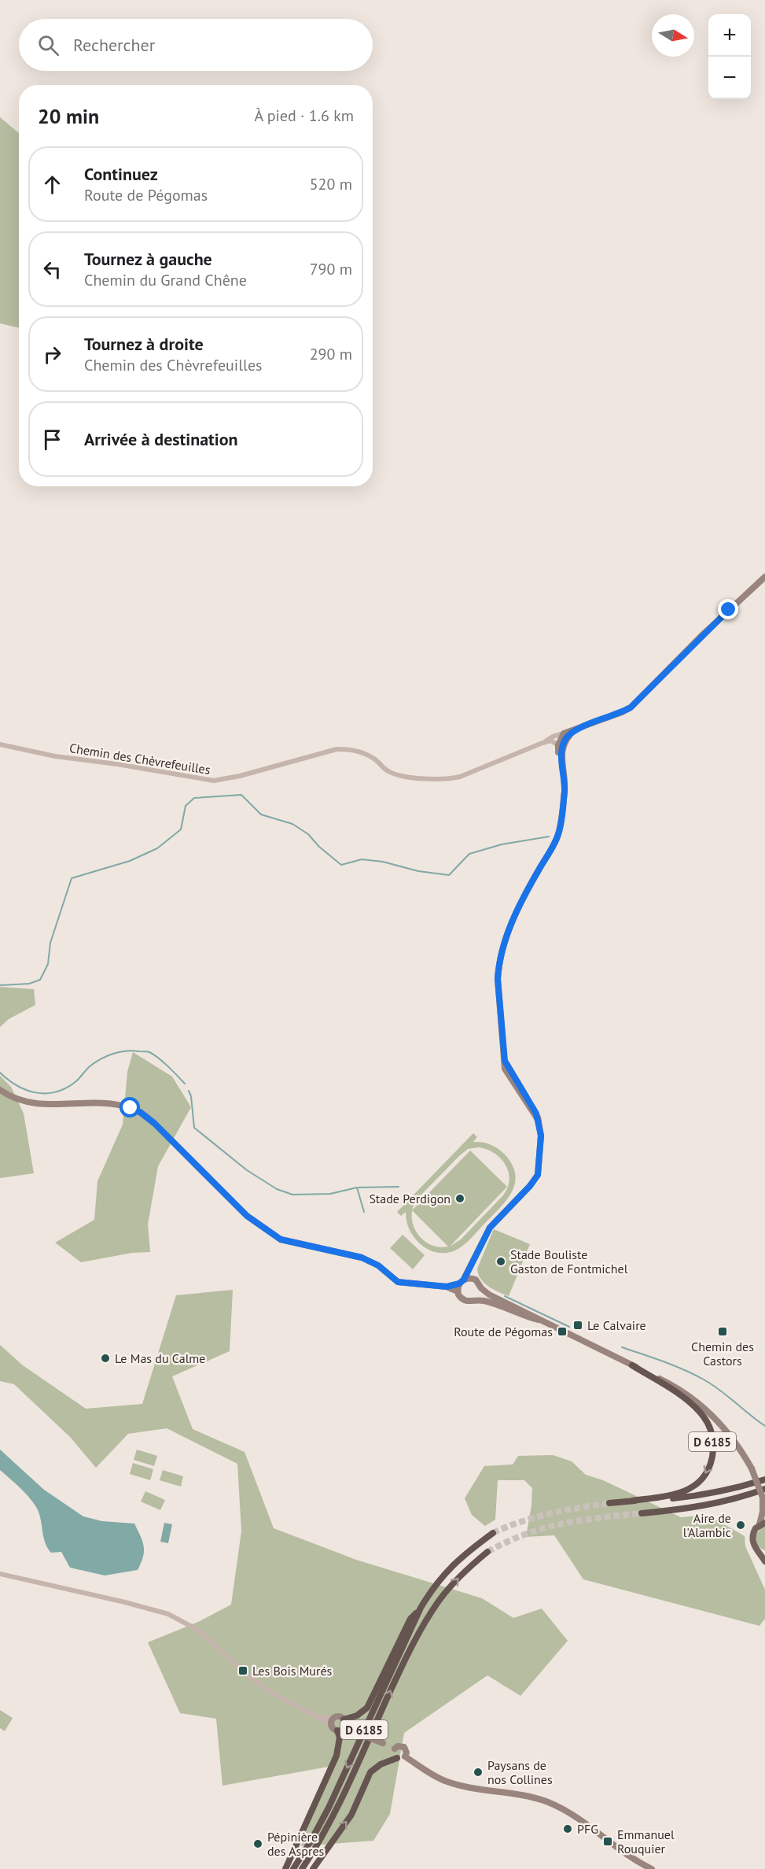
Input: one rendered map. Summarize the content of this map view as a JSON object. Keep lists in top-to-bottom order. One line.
{"streets":{"highway":["D 6185"],"street":["Chemin des Chèvrefeuilles"]},"places":{"other":["Stade Perdigon","Stade Bouliste Gaston de Fontmichel","Le Mas du Calme","Aire de l'Alambic","Paysans de nos Collines","PFG","Pépinière des Aspres"],"transit":["Le Calvaire","Route de Pégomas","Chemin des Castors","Les Bois Murés","Emmanuel Rouquier"]},"north":"right","page":{"map_buttons":["+","−"],"search":"Rechercher","heading":["20 min","À pied · 1.6 km"],"list":[["Continuez","Route de Pégomas","520 m"],["Tournez à gauche","Chemin du Grand Chêne","790 m"],["Tournez à droite","Chemin des Chèvrefeuilles","290 m"],"Arrivée à destination"]}}
